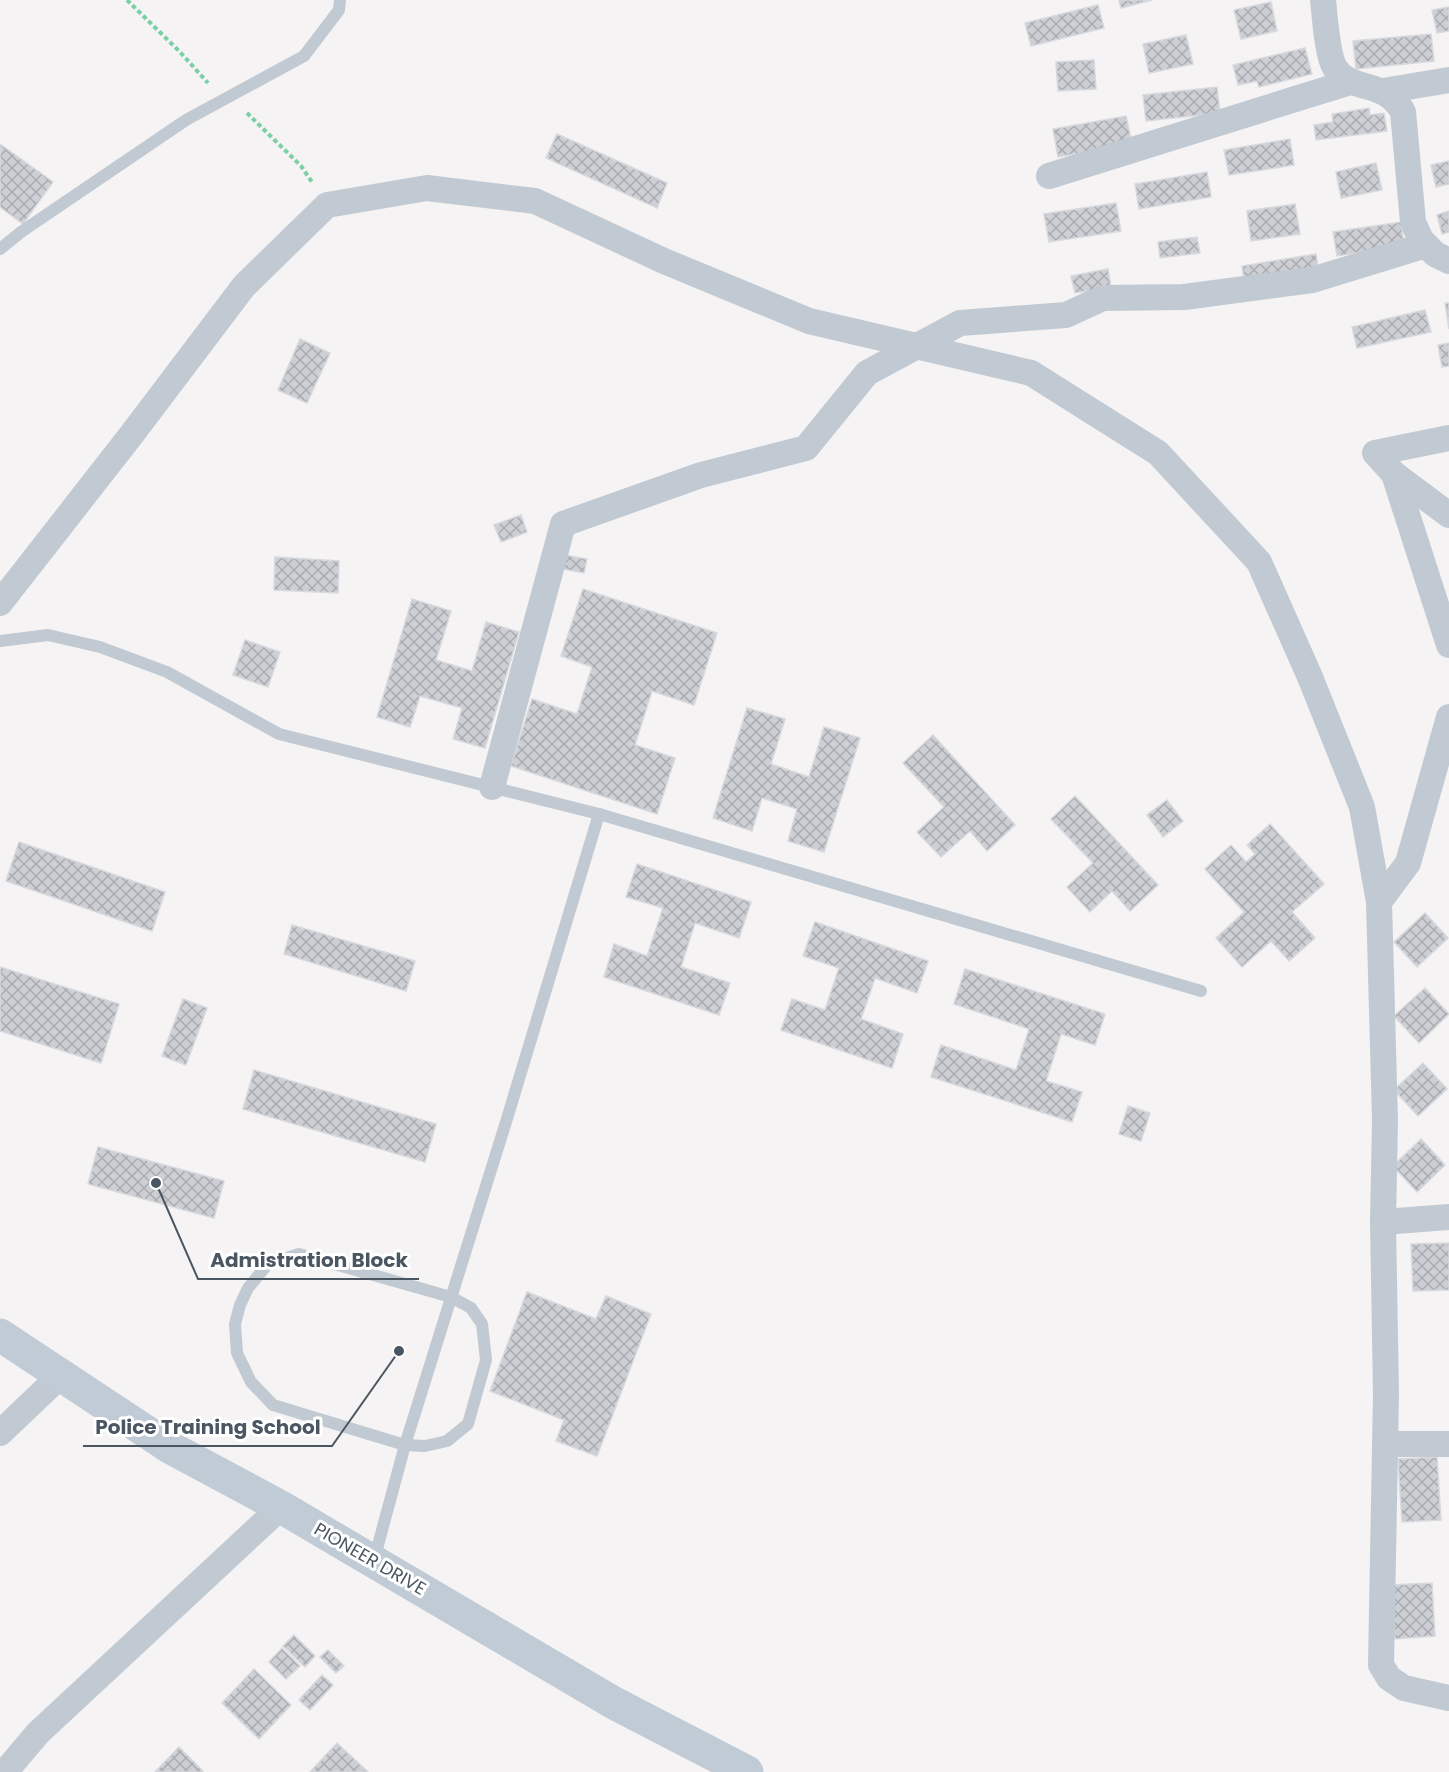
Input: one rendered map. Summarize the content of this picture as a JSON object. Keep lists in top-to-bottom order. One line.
{"streets":{"street":["PIONEER DRIVE"]},"places":["Admistration Block","Police Training School"]}
